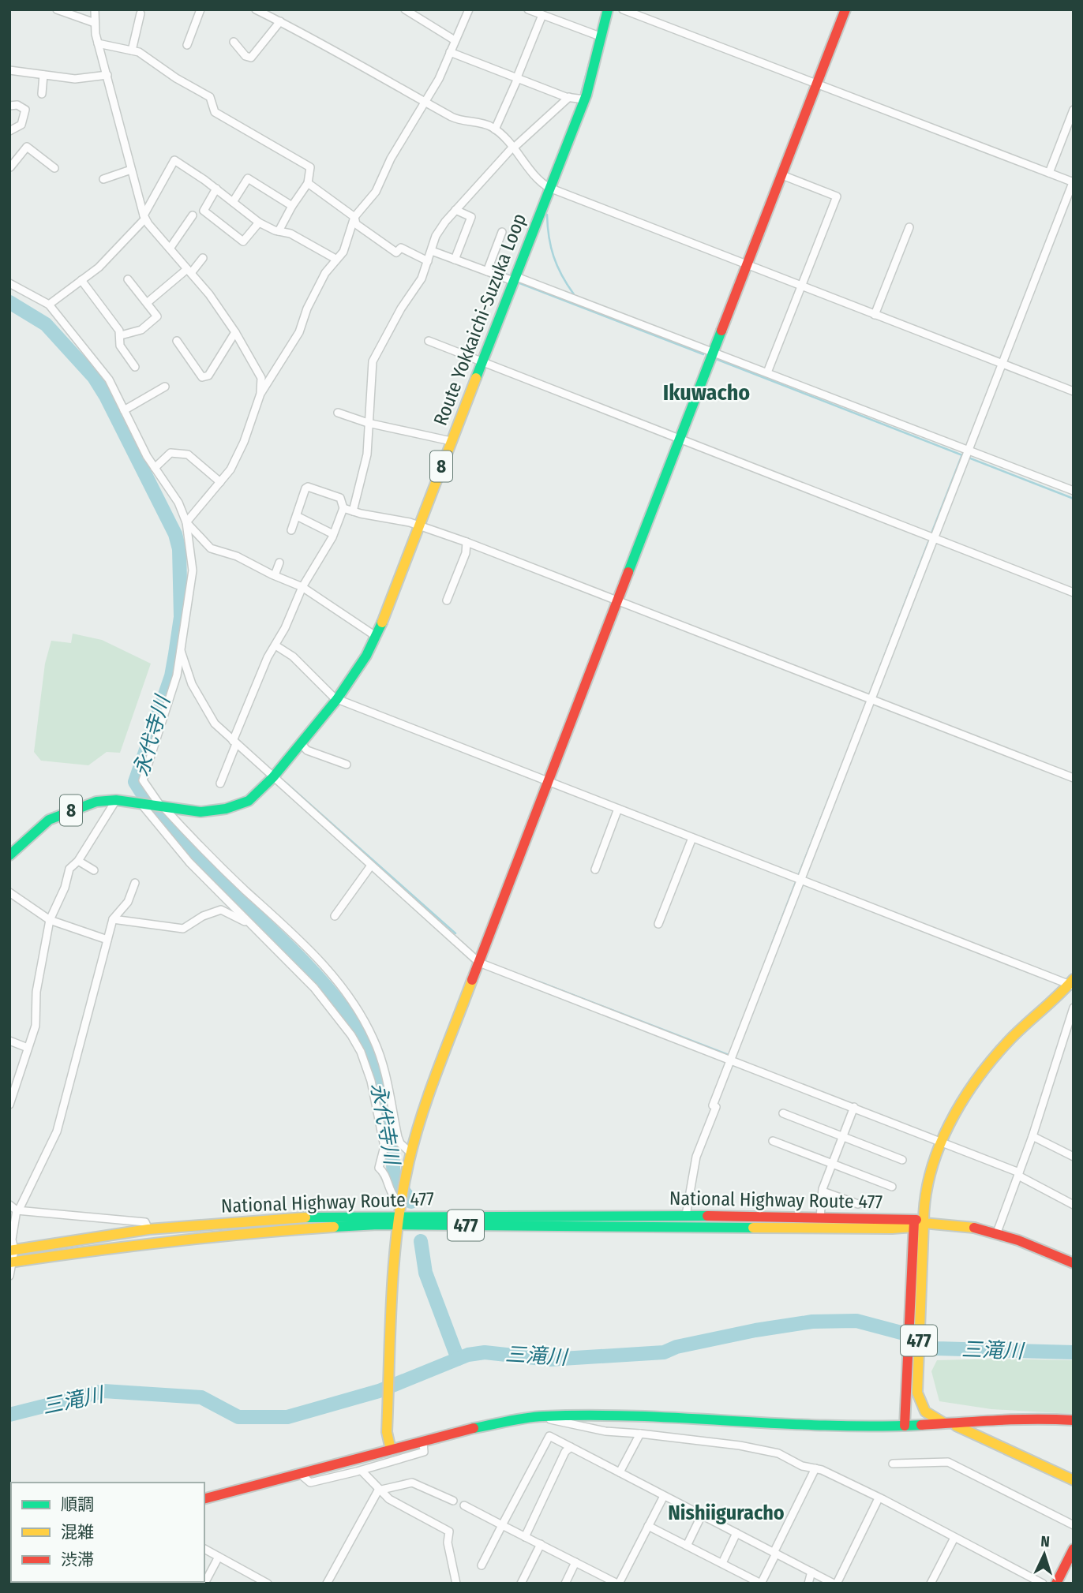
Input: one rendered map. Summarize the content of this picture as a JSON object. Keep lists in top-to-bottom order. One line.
{"streets":{"main road":["Route Yokkaichi-Suzuka Loop","8","National Highway Route 477","477"]},"crossings":[["National Highway Route 477","477"]],"districts":["Ikuwacho","Nishiiguracho"],"water":["永代寺川","三滝川"],"legend":["順調","混雑","渋滞"],"north":"top"}
